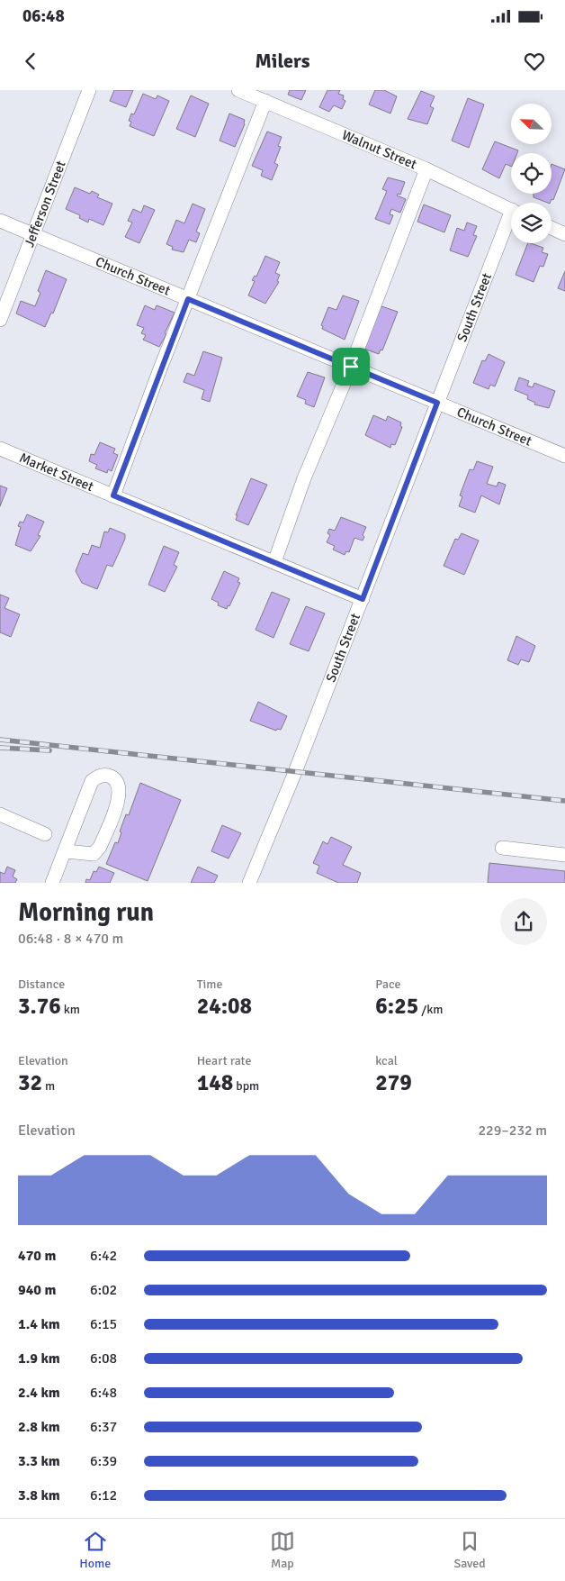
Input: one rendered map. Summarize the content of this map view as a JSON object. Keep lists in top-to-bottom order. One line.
{"streets":{"street":["Walnut Street","Jefferson Street","Church Street","South Street","Market Street"]},"crossings":[["Jefferson Street","Church Street"],["Church Street","South Street"],["South Street","Market Street"]],"north":"top left","page":{"status":"06:48","header":"Milers","heading":["Morning run","06:48 · 8 × 470 m"],"stats":[["Distance","3.76 km"],["Time","24:08"],["Pace","6:25 /km"],["Elevation","32 m"],["Heart rate","148 bpm"],["kcal","279"]],"chart":["Elevation","229–232 m"],"list":[{"name":"470 m","note":"6:42"},{"name":"940 m","note":"6:02"},{"name":"1.4 km","note":"6:15"},{"name":"1.9 km","note":"6:08"},{"name":"2.4 km","note":"6:48"},{"name":"2.8 km","note":"6:37"},{"name":"3.3 km","note":"6:39"},{"name":"3.8 km","note":"6:12"}],"tabs":["Home","Map","Saved"]}}
